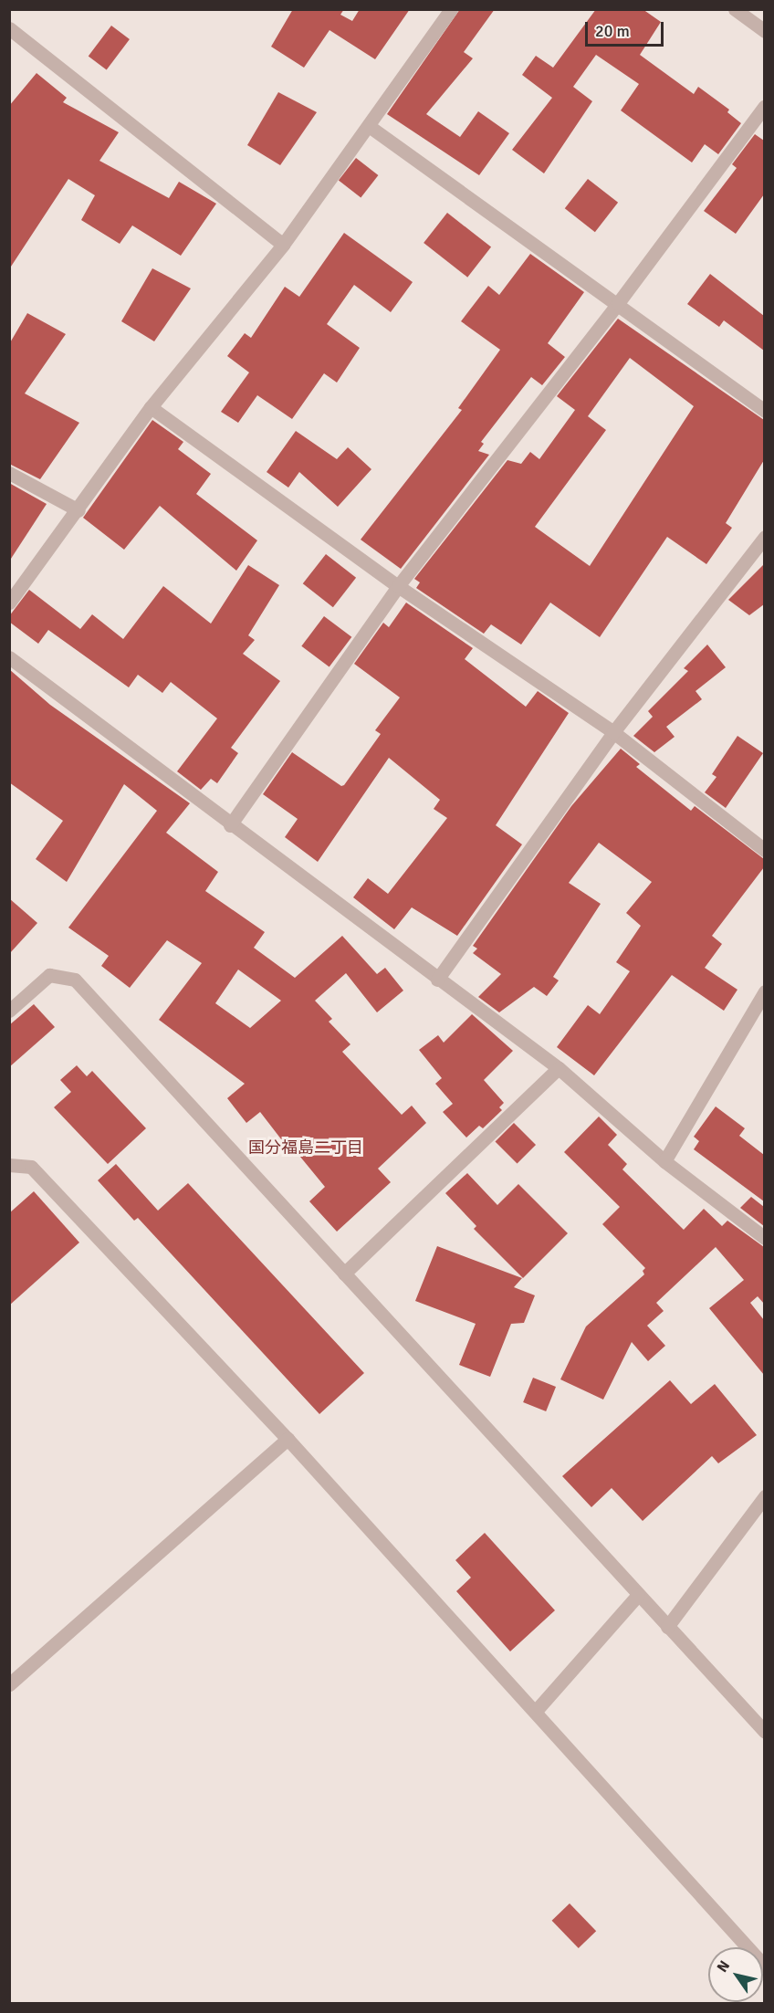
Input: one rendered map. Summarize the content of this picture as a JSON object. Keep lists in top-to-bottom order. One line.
{"districts":["国分福島二丁目"],"scale_bar":"20 m","north":"top left"}
